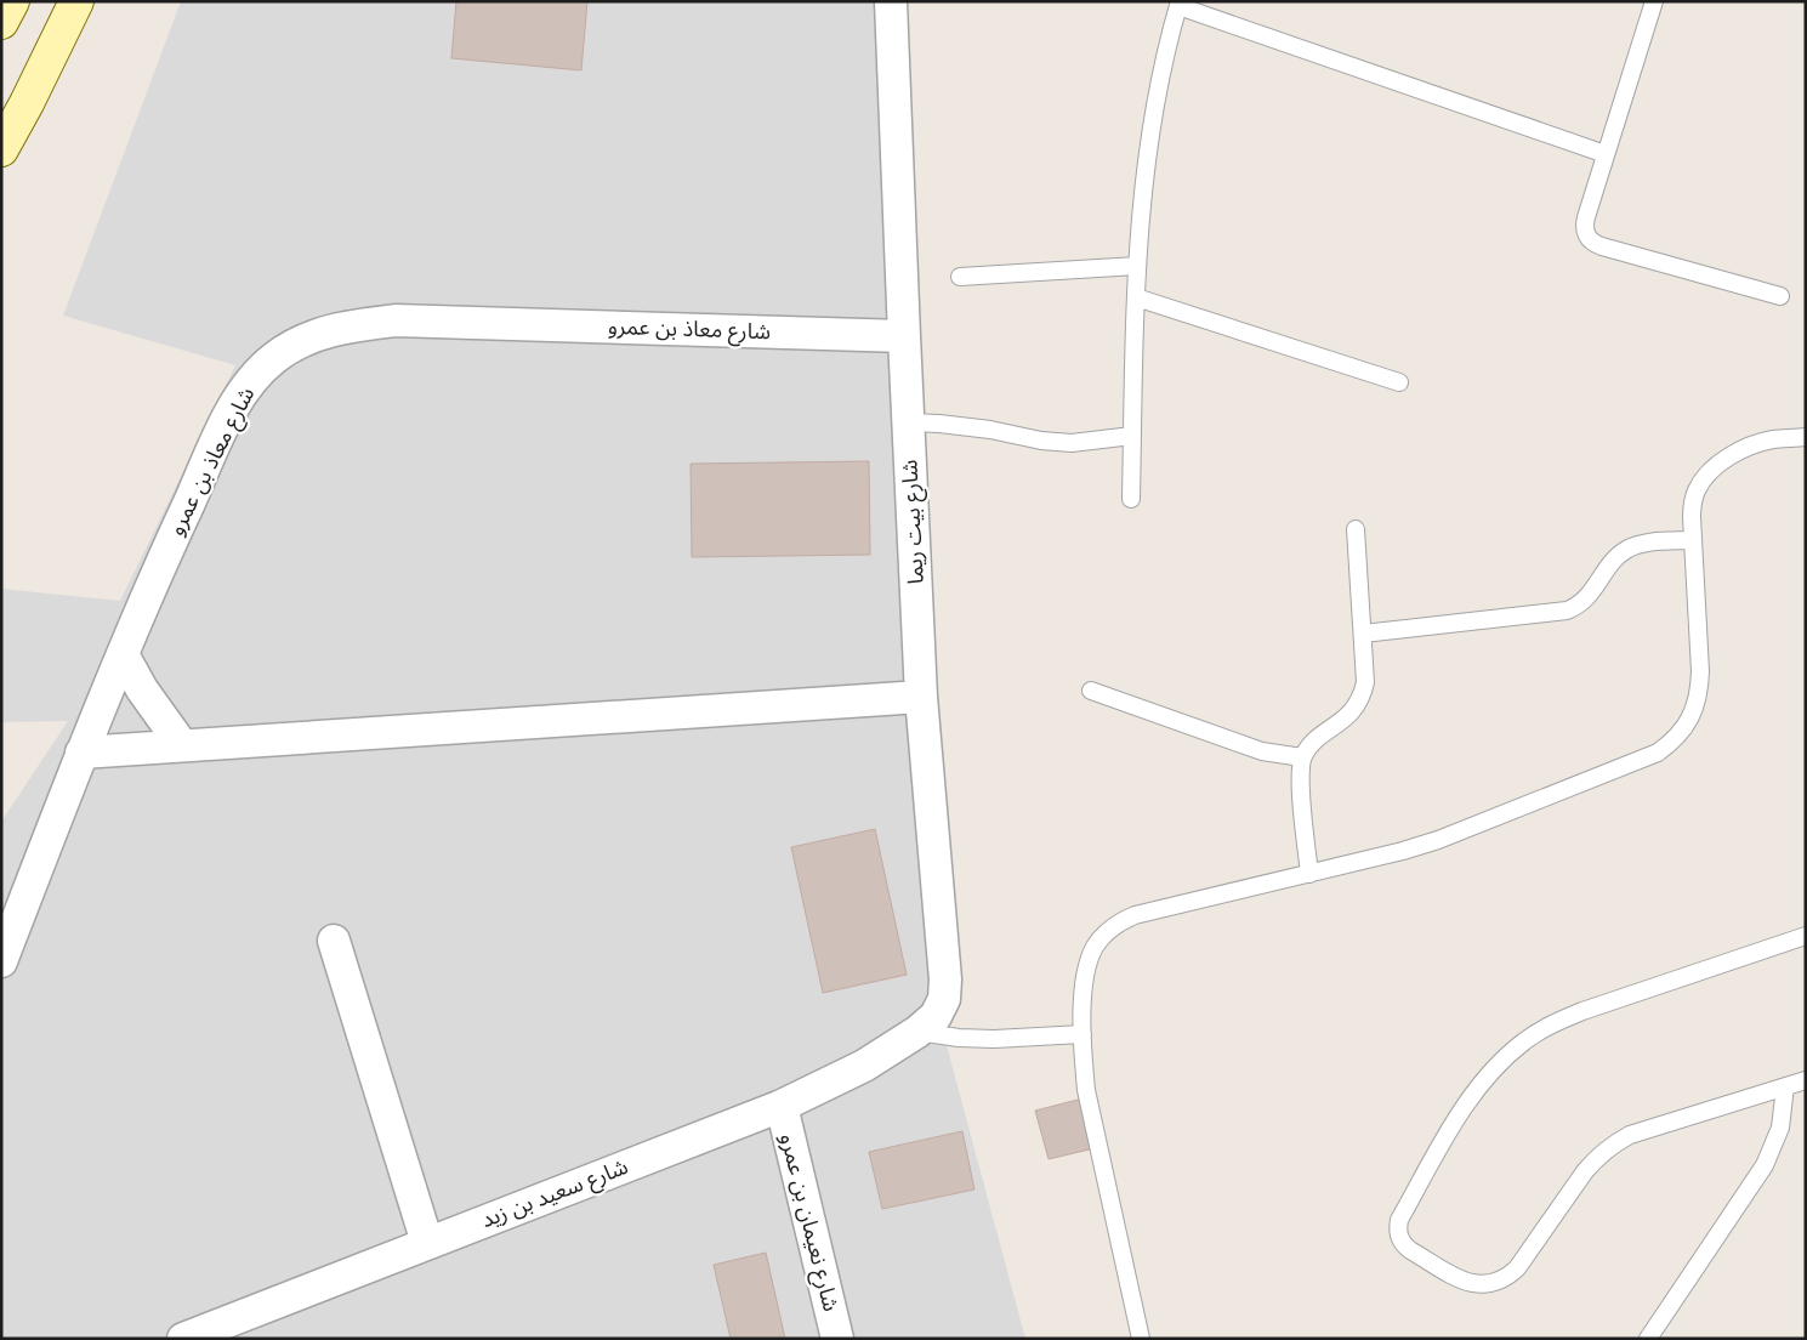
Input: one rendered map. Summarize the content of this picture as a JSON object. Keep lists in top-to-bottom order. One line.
{"streets":{"street":["شارع معاذ بن عمرو","شارع بيت ريما","شارع سعيد بن زيد","شارع نعيمان بن عمرو"]},"crossings":[["شارع معاذ بن عمرو","شارع بيت ريما"],["شارع بيت ريما","شارع سعيد بن زيد"],["شارع سعيد بن زيد","شارع نعيمان بن عمرو"]]}
